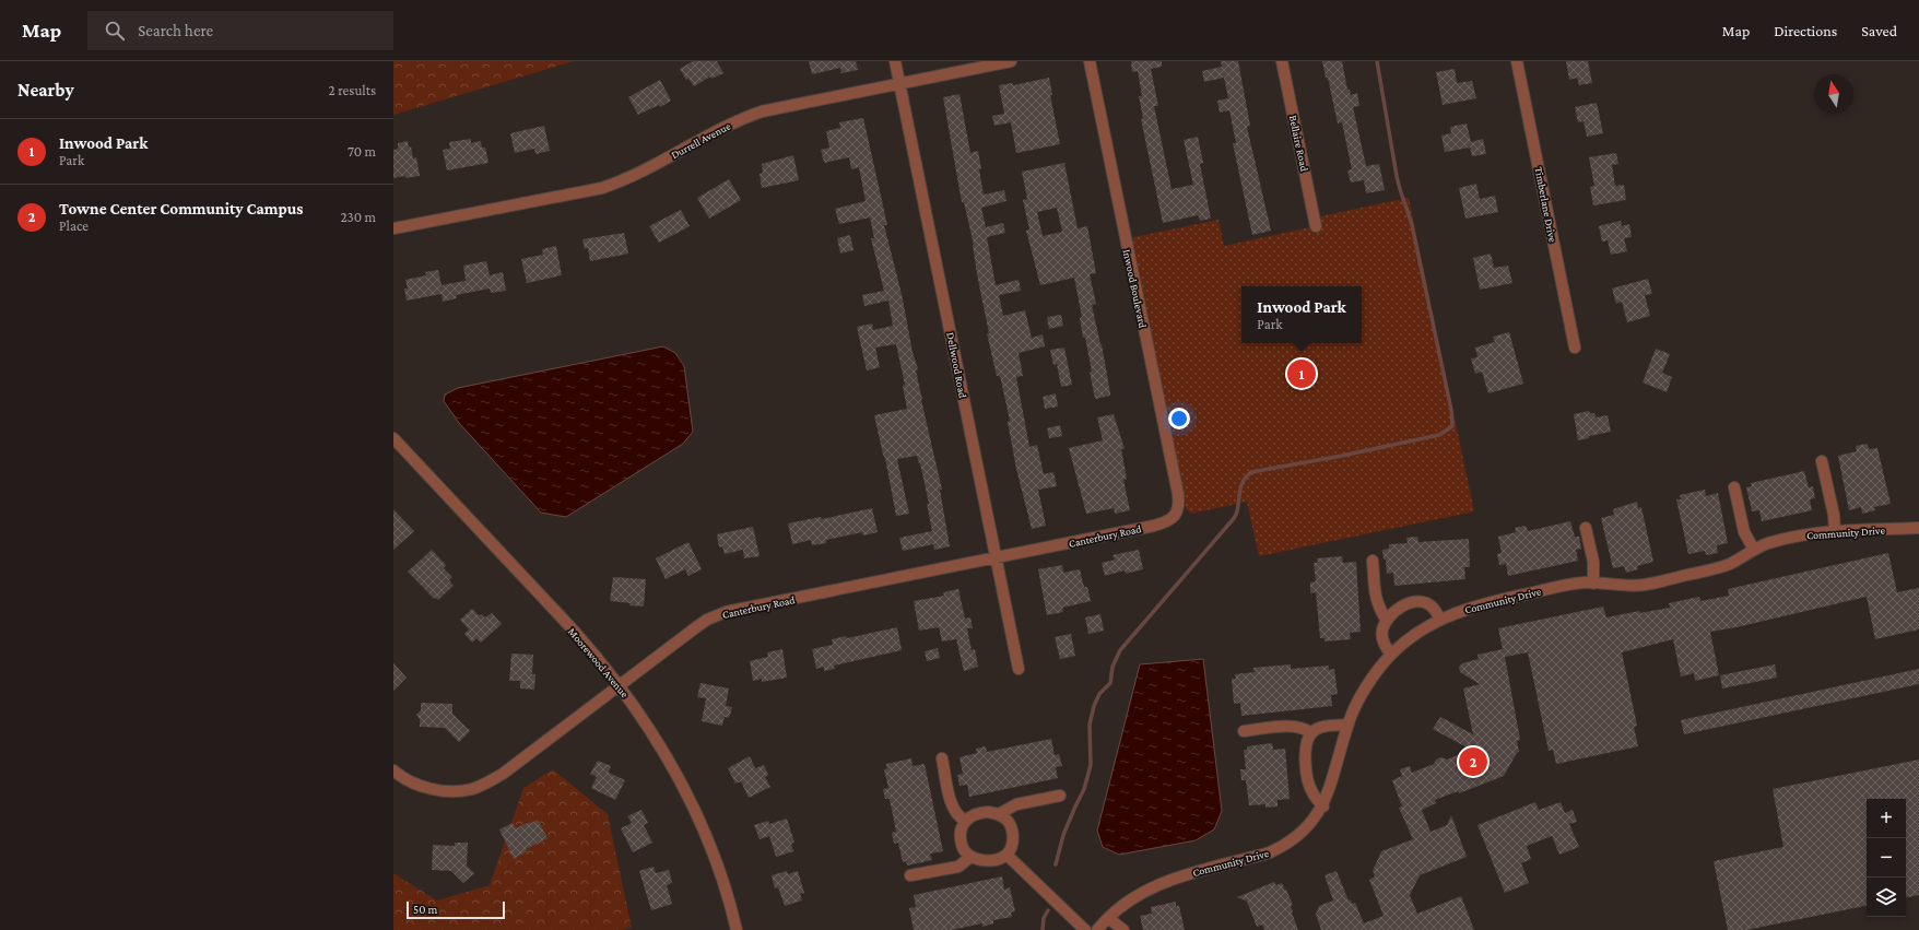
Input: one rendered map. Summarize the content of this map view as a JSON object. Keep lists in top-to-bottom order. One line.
{"streets":{"street":["Durrell Avenue","Bellaire Road","Timberlane Drive","Inwood Boulevard","Dellwood Road","Community Drive","Canterbury Road","Moorewood Avenue"]},"crossings":[["Durrell Avenue","Dellwood Road"],["Inwood Boulevard","Canterbury Road"],["Dellwood Road","Canterbury Road"],["Canterbury Road","Moorewood Avenue"]],"scale_bar":"50 m","north":"top","page":{"header":"Map","search":"Search here","nav":["Map","Directions","Saved"],"heading":["Nearby","2 results"],"list":[{"mark":"1","name":"Inwood Park","note":"Park","value":"70 m"},{"mark":"2","name":"Towne Center Community Campus","note":"Place","value":"230 m"}],"popup":["Inwood Park","Park"],"pins":["1","2"],"map_buttons":["+","−"],"scale":"50 m"}}
